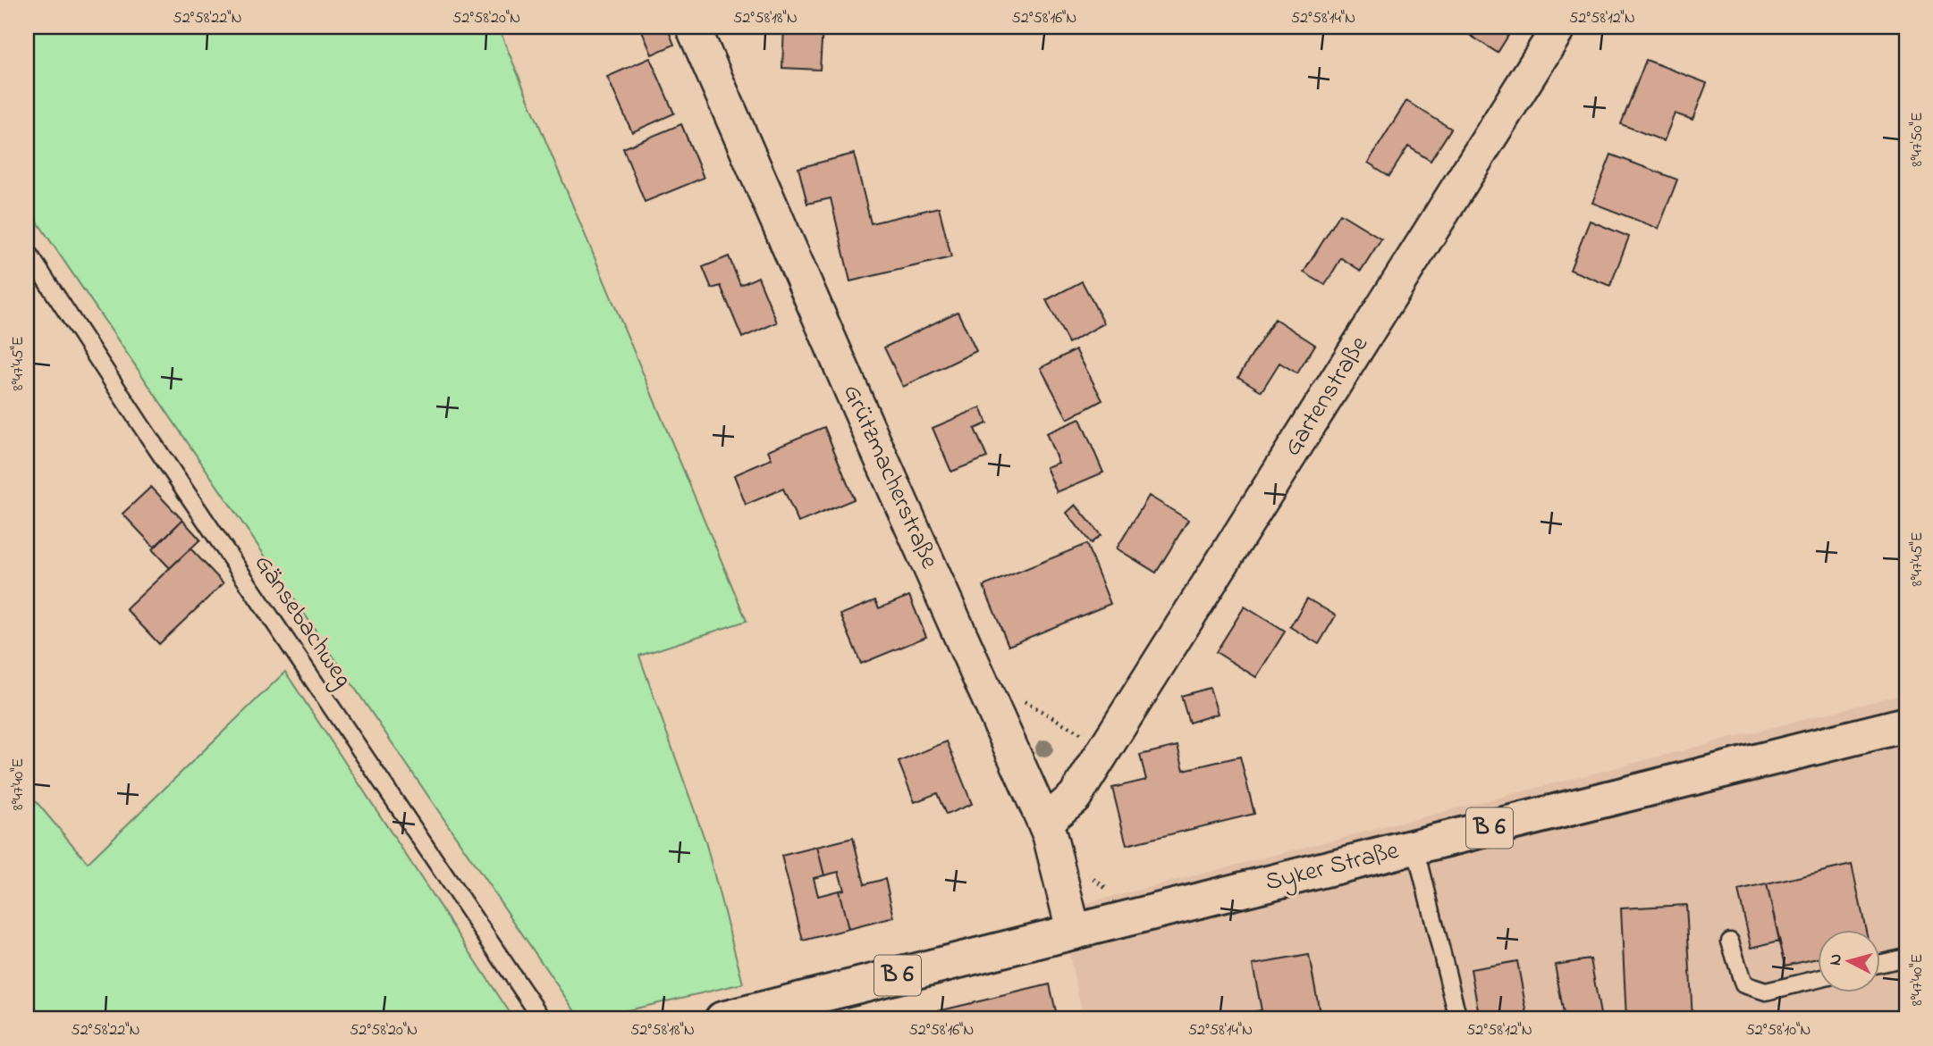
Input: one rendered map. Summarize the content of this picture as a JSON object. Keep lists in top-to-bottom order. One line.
{"streets":{"main road":["B 6","Syker Straße"],"street":["Gartenstraße","Grützmacherstraße"],"lane":["Gänsebachweg"]},"crossings":[["Gartenstraße","Grützmacherstraße"],["Grützmacherstraße","Syker Straße"]],"north":"left","coordinates":["52°58'22\"N","52°58'20\"N","52°58'18\"N","52°58'16\"N","52°58'14\"N","52°58'12\"N","8°47'50\"E","8°47'45\"E","8°47'40\"E","52°58'10\"N"]}
